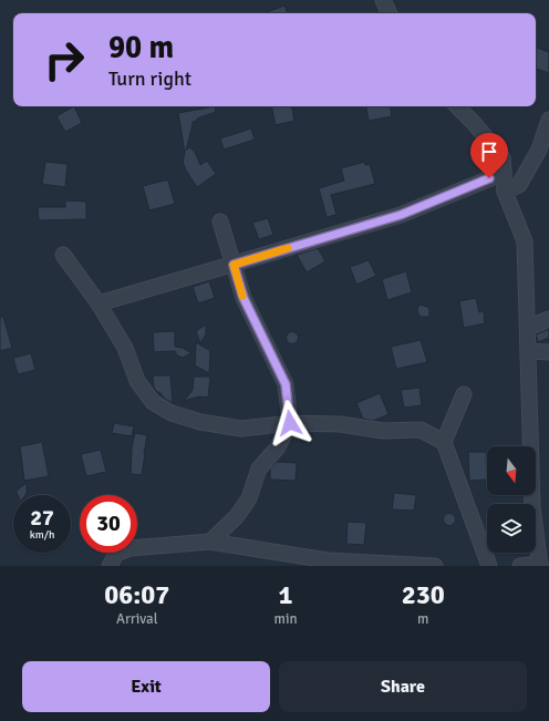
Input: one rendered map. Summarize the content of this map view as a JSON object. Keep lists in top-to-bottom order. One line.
{"north":"bottom","page":{"turn":["90 m","Turn right"],"speed":"27 km/h","limit":"30","eta":["06:07","Arrival","1","min","230","m"],"buttons":["Exit","Share"]}}
